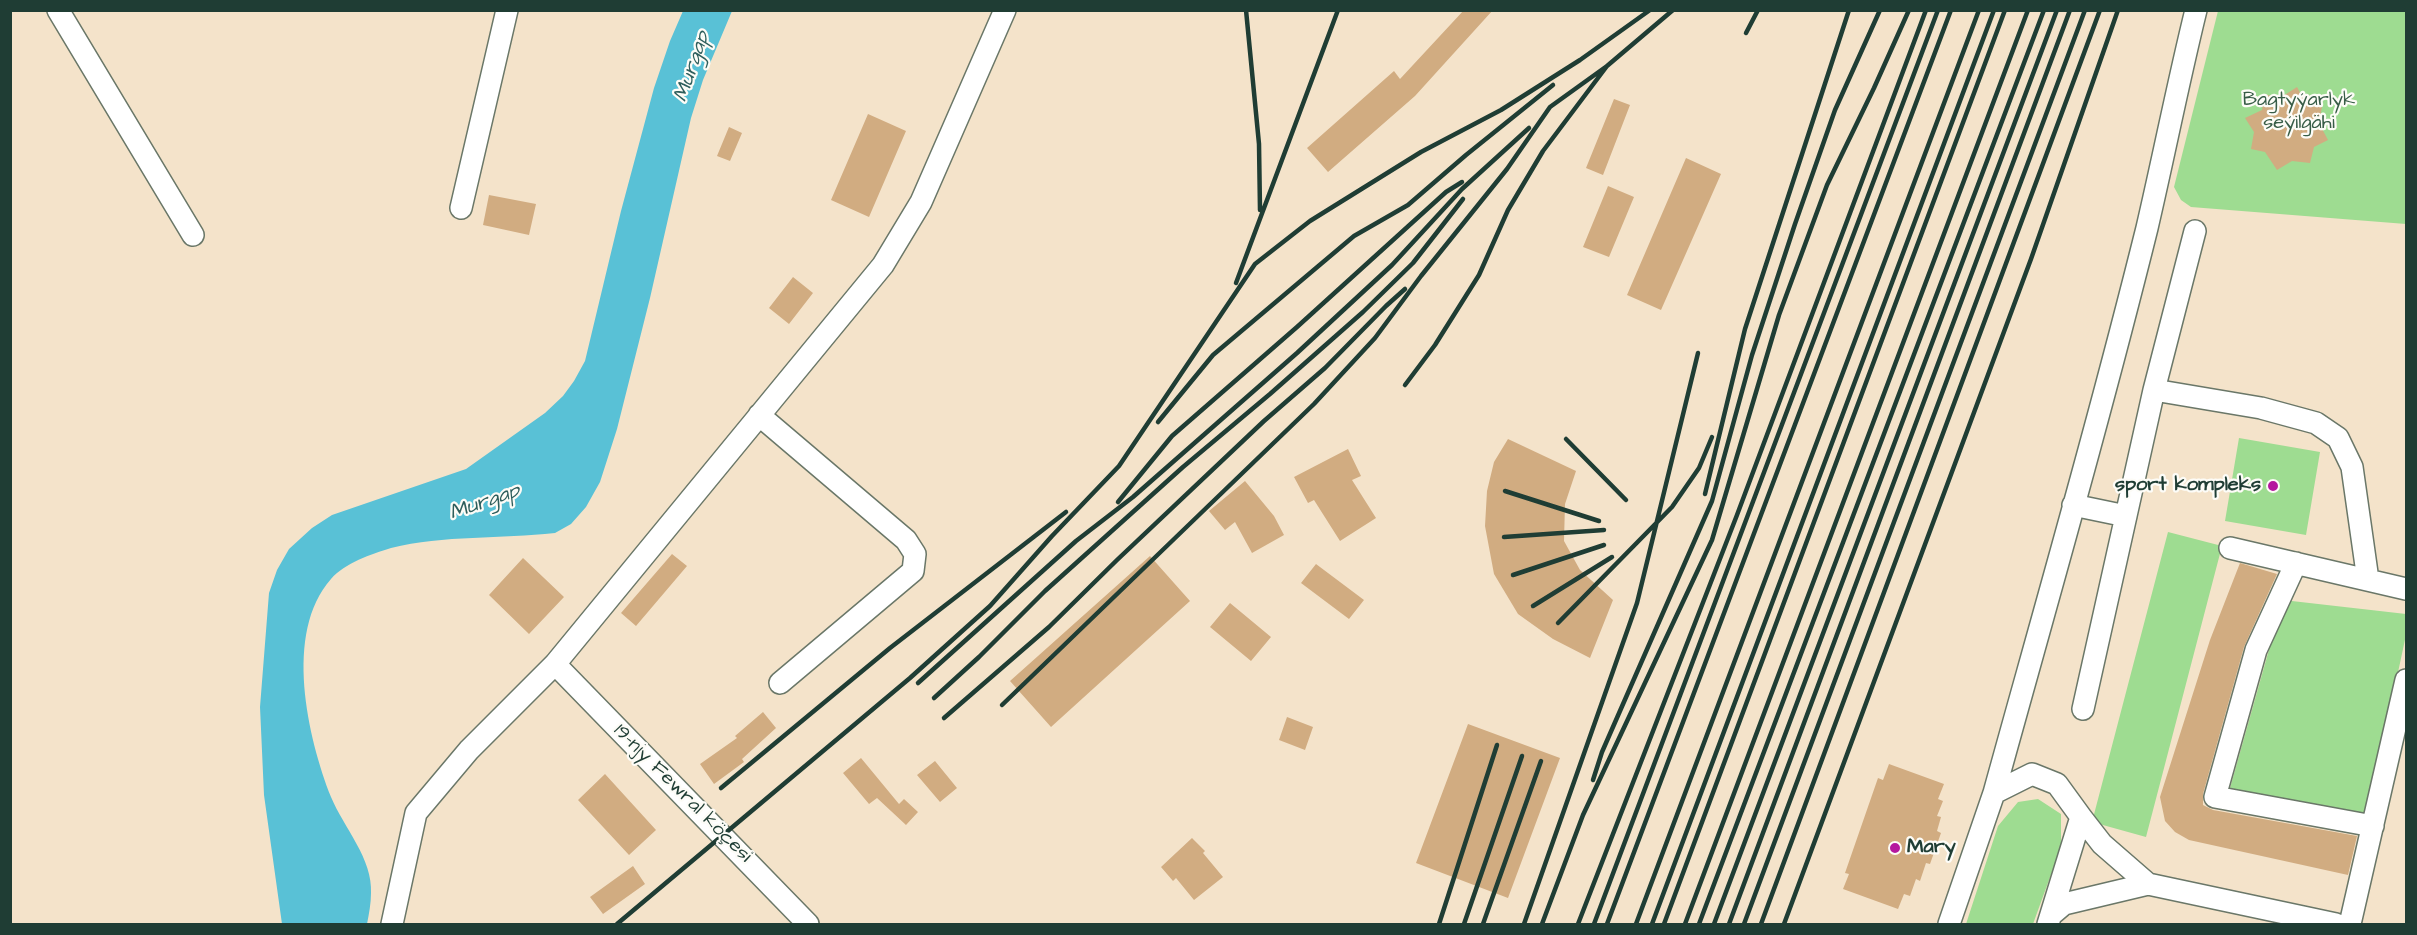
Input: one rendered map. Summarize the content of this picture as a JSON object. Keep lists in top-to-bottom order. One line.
{"streets":{"street":["19-njy Fewral köçesi"]},"water":["Murgap"],"parks":["Bagtyýarlyk seýilgähi"],"places":["sport kompleks","Mary"]}
